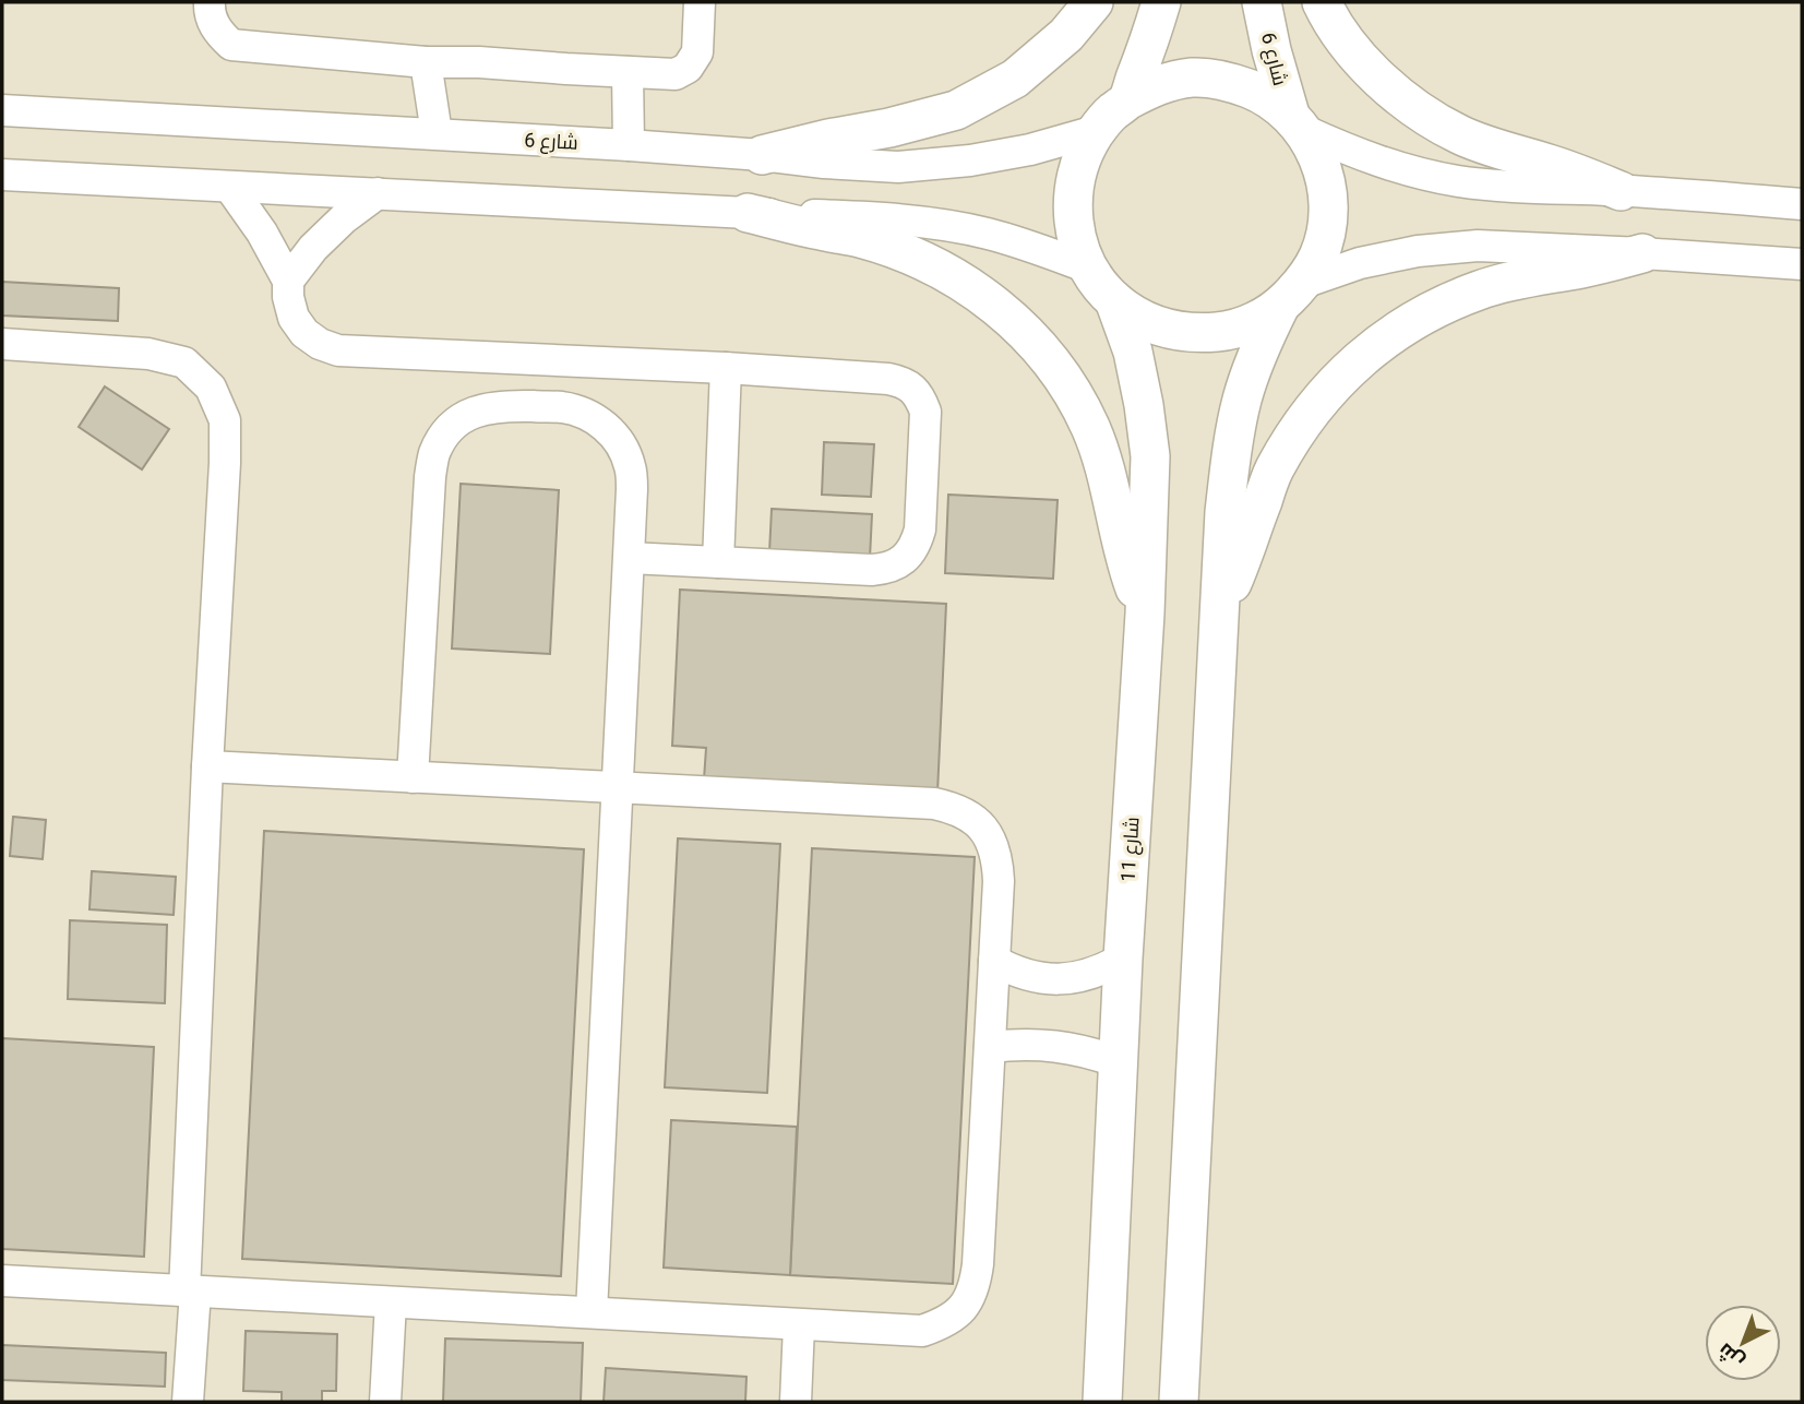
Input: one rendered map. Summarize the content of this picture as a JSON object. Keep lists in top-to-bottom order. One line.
{"streets":{"main road":["شارع 6","شارع 11"]},"crossings":[["شارع 6","شارع 11"]],"north":"bottom left"}
